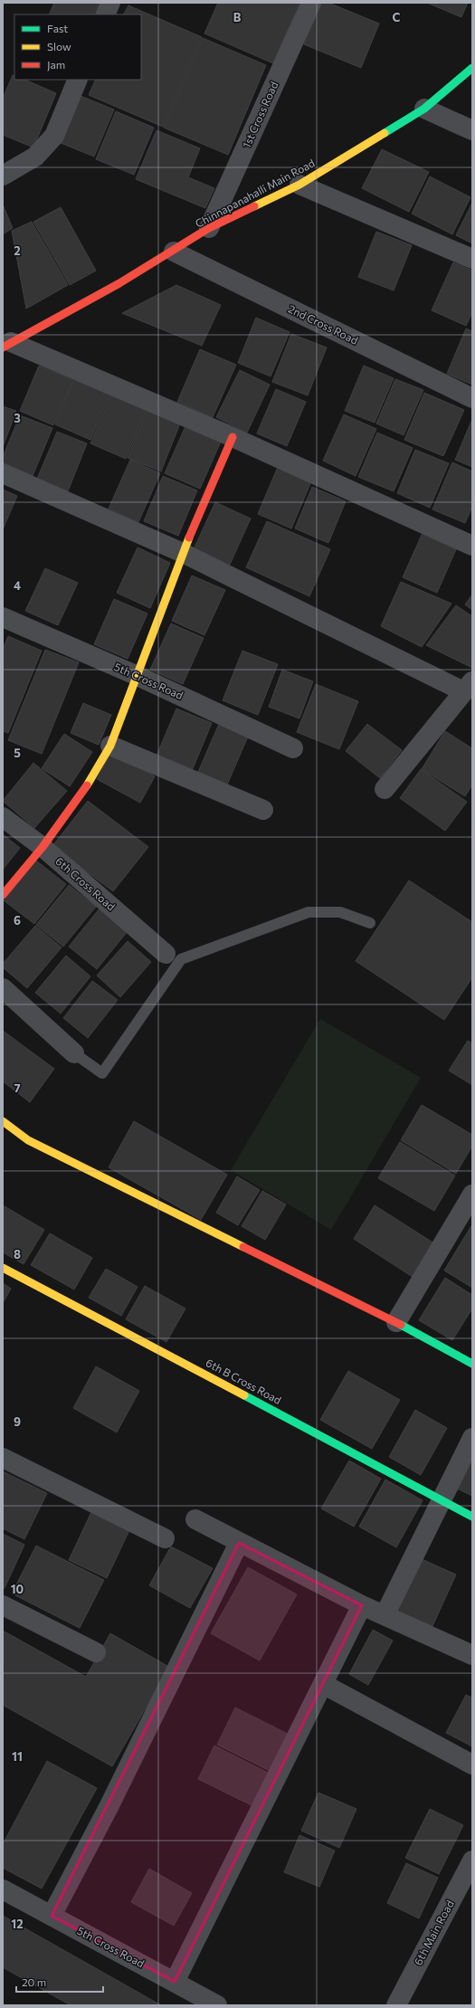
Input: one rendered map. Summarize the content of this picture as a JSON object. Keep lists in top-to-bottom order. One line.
{"streets":{"street":["1st Cross Road","Chinnapanahalli Main Road","2nd Cross Road","5th Cross Road","6th Cross Road","6th B Cross Road","6th Main Road"]},"crossings":[["1st Cross Road","Chinnapanahalli Main Road"],["Chinnapanahalli Main Road","2nd Cross Road"]],"legend":["Fast","Slow","Jam"],"scale_bar":"20 m","grid":{"columns":["B","C"],"rows":["2","3","4","5","6","7","8","9","10","11","12"]}}
